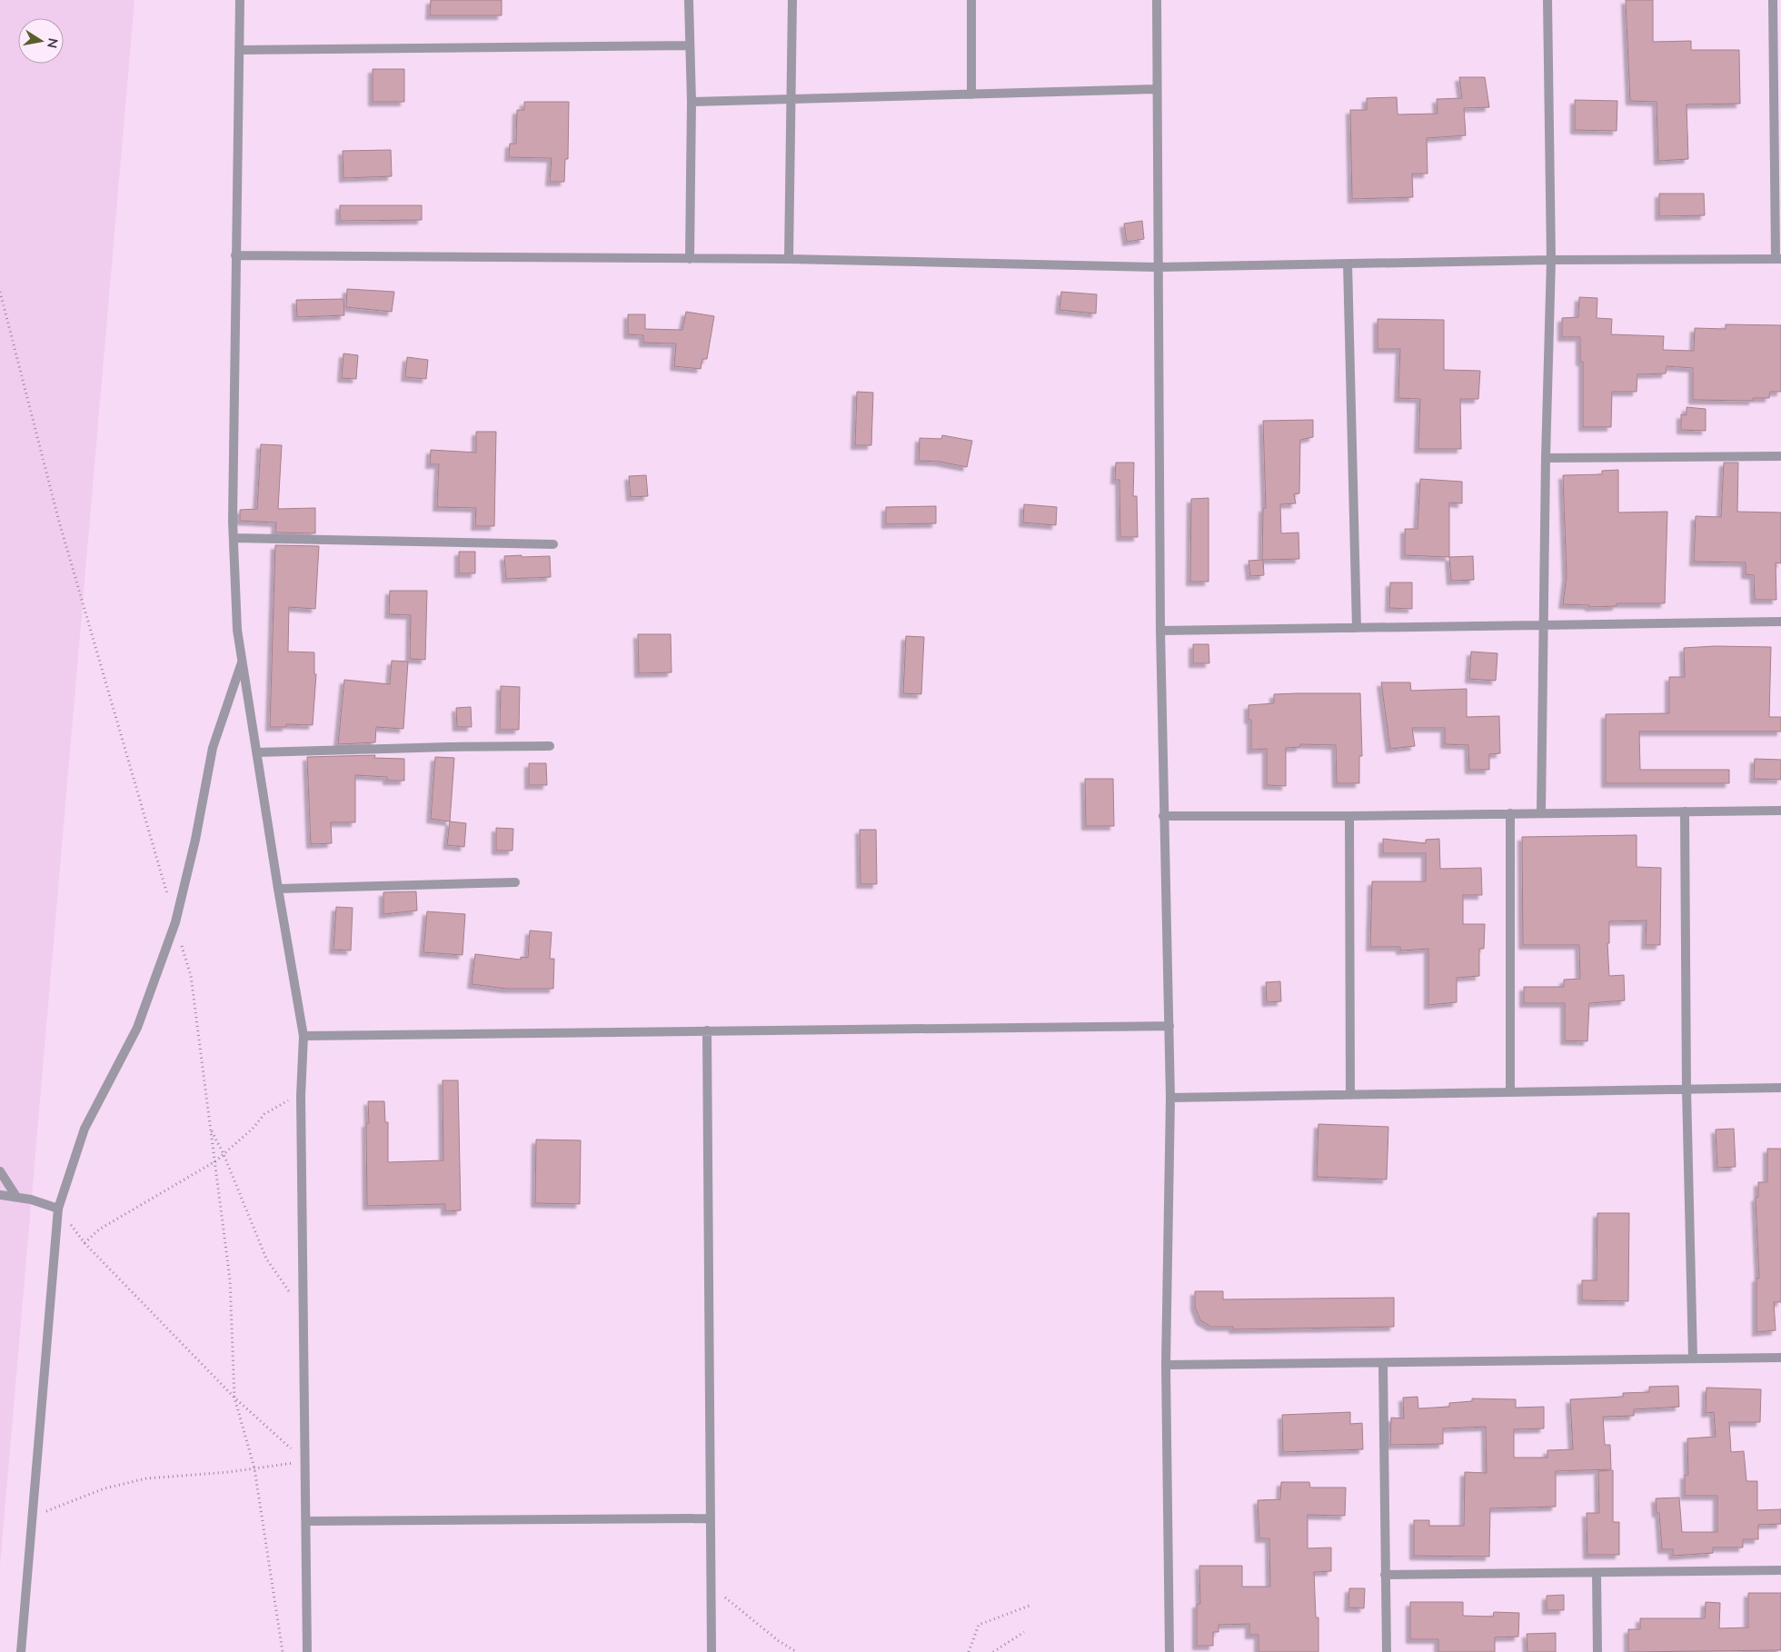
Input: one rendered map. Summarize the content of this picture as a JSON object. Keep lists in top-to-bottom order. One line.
{"north":"right"}
